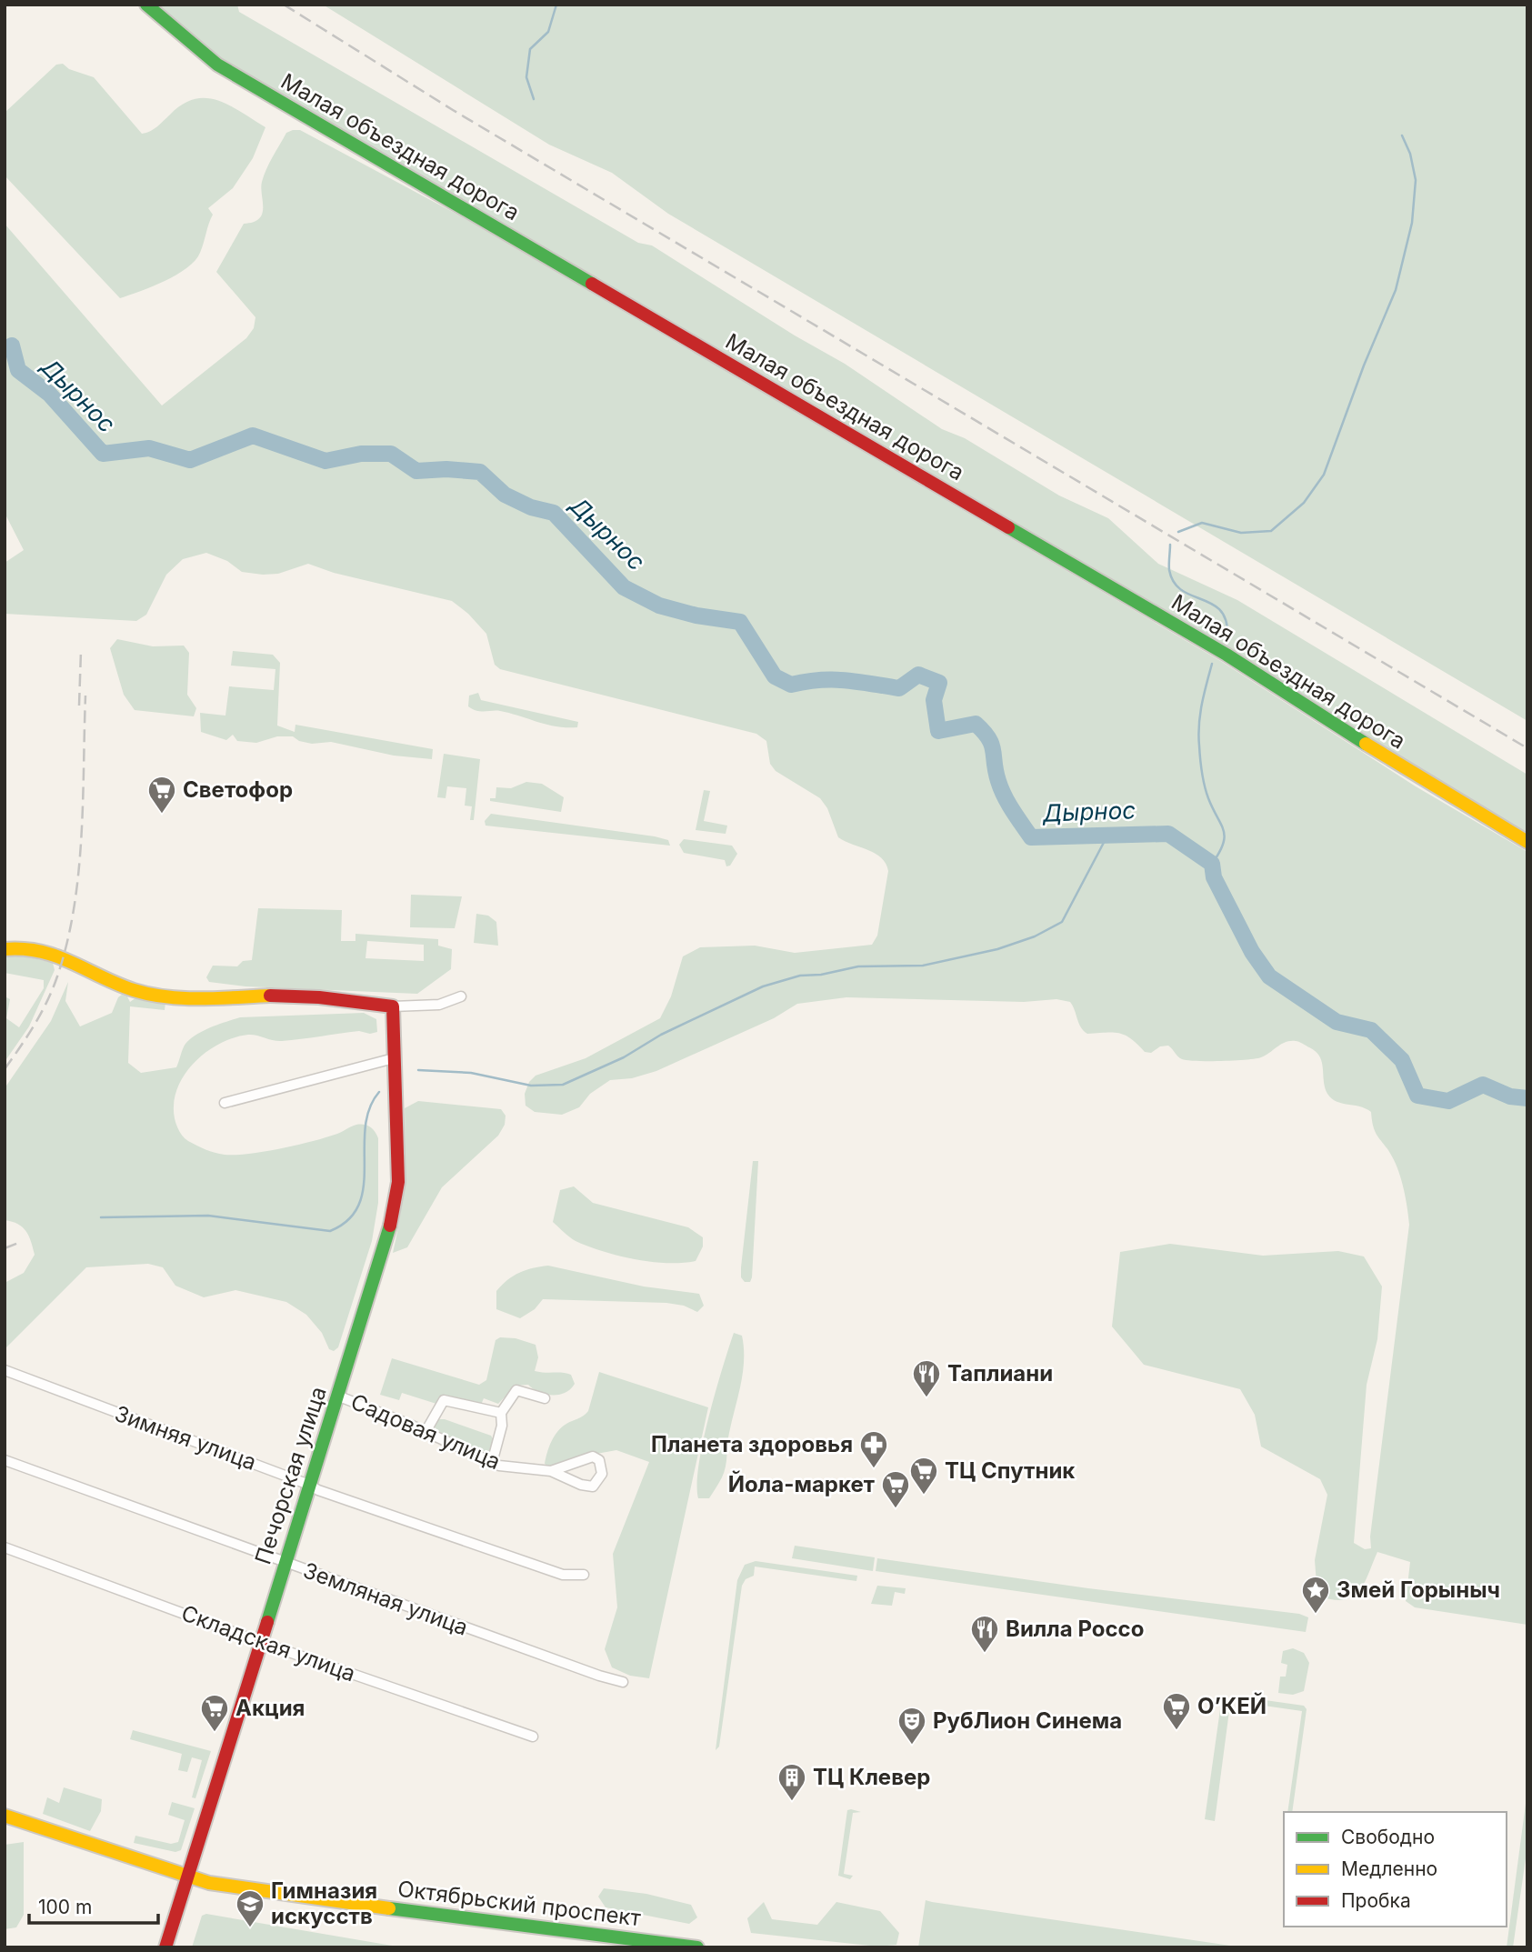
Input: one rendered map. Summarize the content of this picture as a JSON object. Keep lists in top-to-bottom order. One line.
{"streets":{"street":["Малая объездная дорога","Садовая улица","Зимняя улица","Печорская улица","Земляная улица","Складская улица","Октябрьский проспект"]},"crossings":[["Садовая улица","Печорская улица"],["Зимняя улица","Печорская улица"],["Печорская улица","Земляная улица"],["Печорская улица","Складская улица"],["Печорская улица","Октябрьский проспект"]],"water":["Дырнос"],"places":{"supermarket":["Светофор","ТЦ Спутник","Йола-маркет","О’КЕЙ","Акция"],"restaurant":["Таплиани","Вилла Россо"],"pharmacy":["Планета здоровья"],"place":["Змей Горыныч"],"theatre":["РубЛион Синема"],"building":["ТЦ Клевер"],"school or university":["Гимназия искусств"]},"legend":["Свободно","Медленно","Пробка"],"scale_bar":"100 m"}
